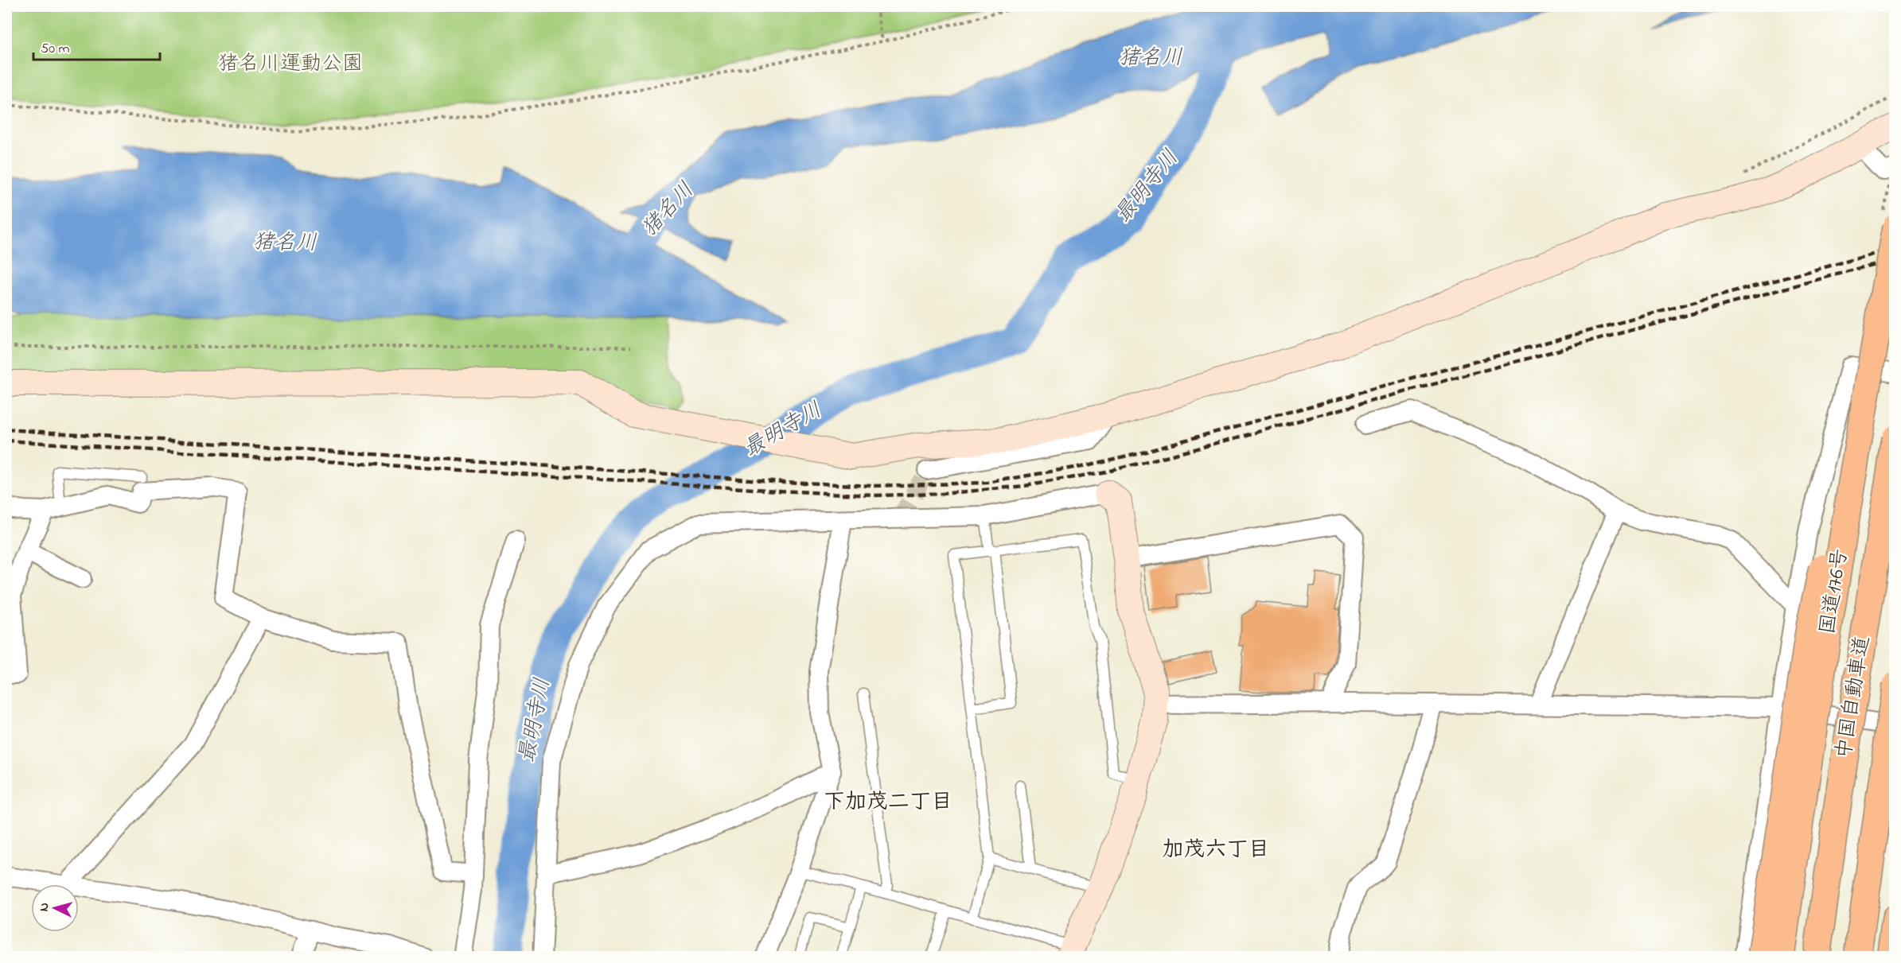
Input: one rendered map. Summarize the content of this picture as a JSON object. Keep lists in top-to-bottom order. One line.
{"streets":{"highway":["国道176号","中国自動車道"]},"districts":["下加茂二丁目","加茂六丁目"],"water":["猪名川","最明寺川"],"parks":["猪名川運動公園"],"scale_bar":"50 m","north":"left"}
